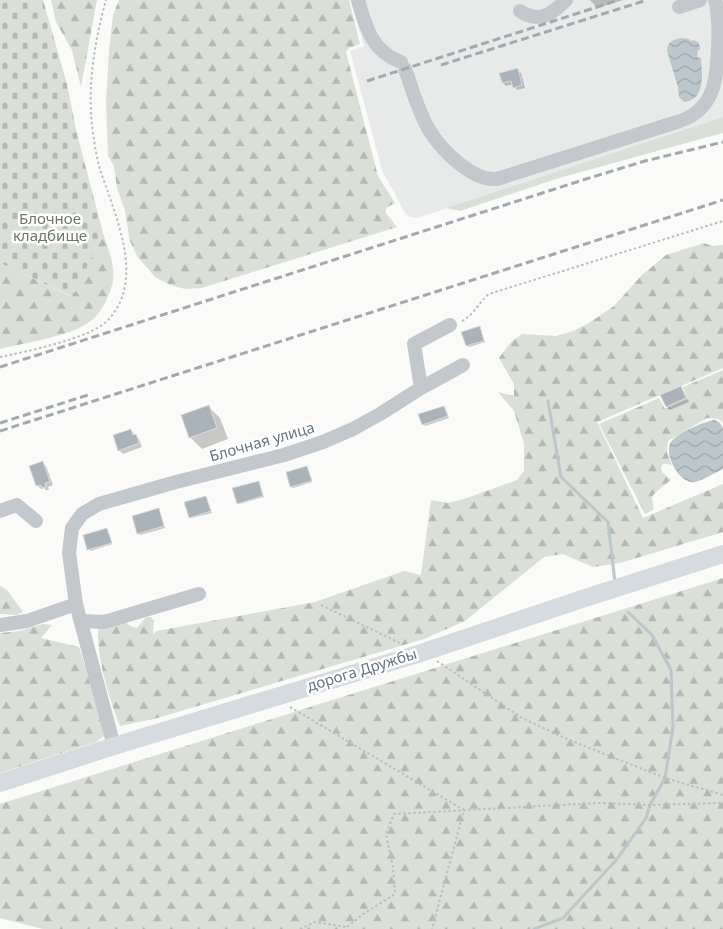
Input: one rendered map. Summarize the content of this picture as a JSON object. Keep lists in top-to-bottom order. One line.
{"streets":{"main road":["дорога Дружбы"],"street":["Блочная улица"]},"parks":["Блочное кладбище"]}
